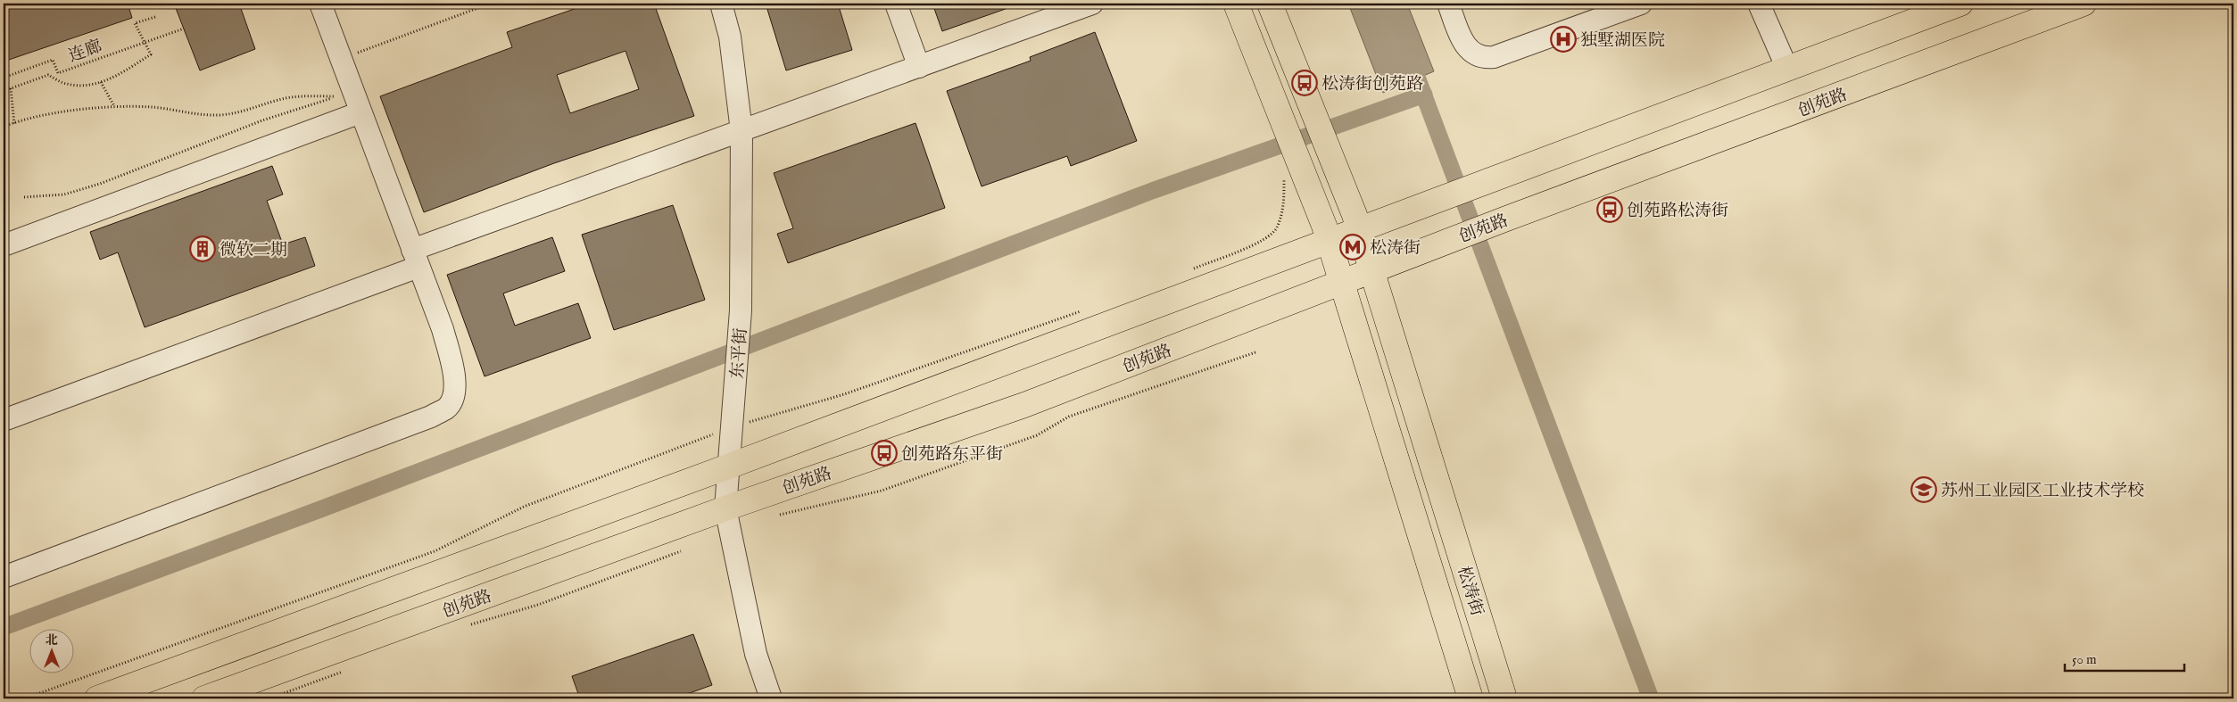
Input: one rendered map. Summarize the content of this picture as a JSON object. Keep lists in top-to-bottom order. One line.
{"streets":{"main road":["创苑路","松涛街"],"street":["东平街"],"path":["连廊"]},"crossings":[["创苑路","东平街"],["创苑路","松涛街"]],"places":{"hospital":["独墅湖医院"],"bus stop":["松涛街创苑路","创苑路松涛街","创苑路东平街"],"metro station":["松涛街"],"building":["微软二期"],"school or university":["苏州工业园区工业技术学校"]},"scale_bar":"50 m","north":"top"}
